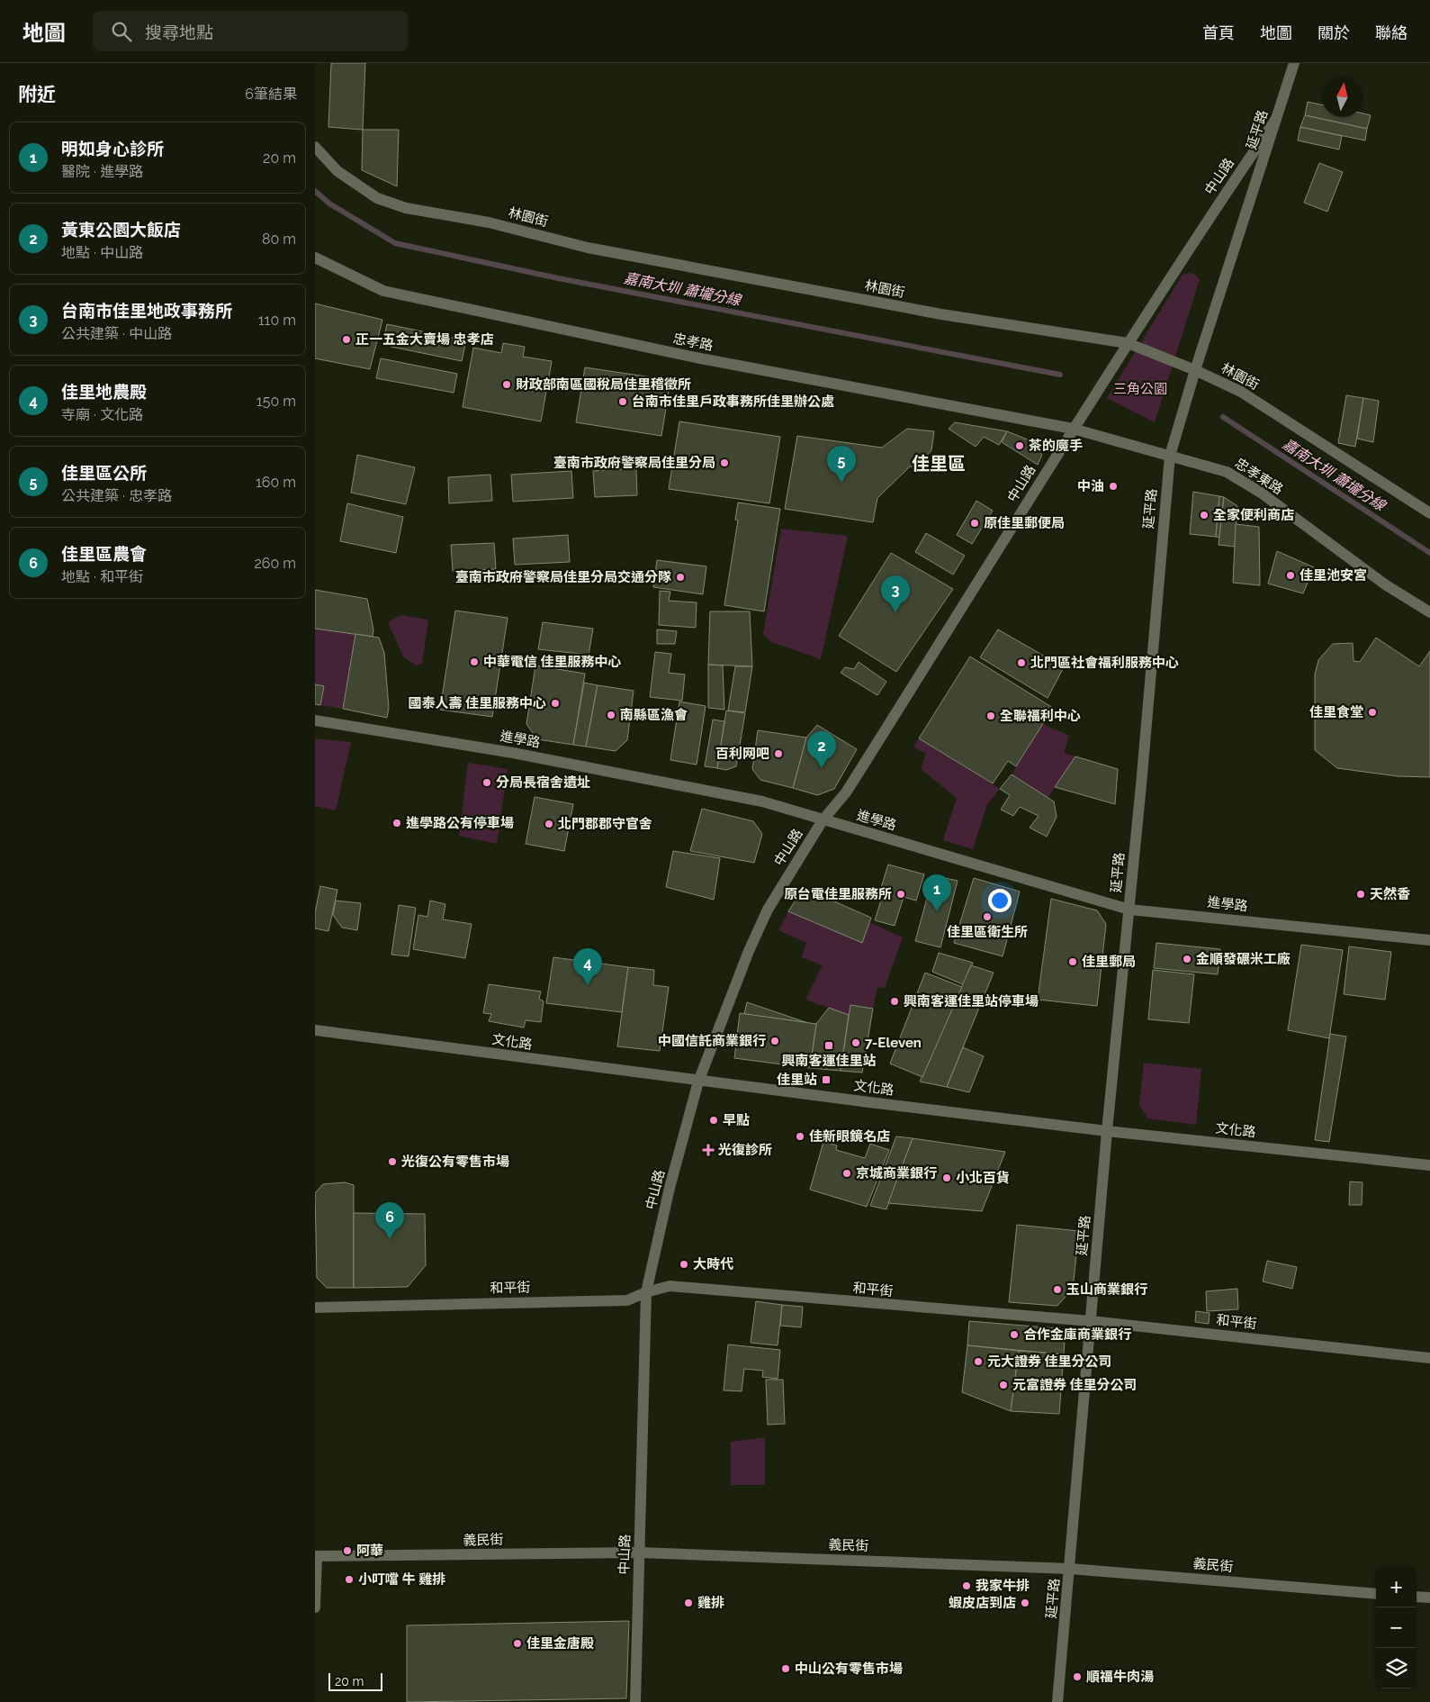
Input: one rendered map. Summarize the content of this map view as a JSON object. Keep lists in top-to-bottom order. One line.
{"streets":{"street":["延平路","中山路","林園街","忠孝路","忠孝東路","進學路","文化路","和平街","義民街"]},"crossings":[["延平路","中山路"],["延平路","林園街"],["延平路","忠孝東路"],["延平路","進學路"],["延平路","文化路"],["延平路","和平街"],["延平路","義民街"],["中山路","林園街"],["中山路","忠孝路"],["中山路","忠孝東路"],["中山路","進學路"],["中山路","文化路"],["中山路","和平街"],["中山路","義民街"],["忠孝路","忠孝東路"]],"districts":["佳里區"],"water":["嘉南大圳 蕭壠分線"],"parks":["三角公園"],"places":{"other":["正一五金大賣場 忠孝店","財政部南區國稅局佳里稽徵所","台南市佳里戶政事務所佳里辦公處","茶的魔手","臺南市政府警察局佳里分局","中油","全家便利商店","原佳里郵便局","佳里池安宮","臺南市政府警察局佳里分局交通分隊","中華電信 佳里服務中心","北門區社會福利服務中心","國泰人壽 佳里服務中心","佳里食堂","南縣區漁會","全聯福利中心","百利网吧","分局長宿舍遺址","進學路公有停車場","北門郡郡守官舍","原台電佳里服務所","天然香","佳里區衛生所","金順發碾米工廠","佳里郵局","興南客運佳里站停車場","中國信託商業銀行","7-Eleven","早點","佳新眼鏡名店","光復公有零售市場","京城商業銀行","小北百貨","大時代","玉山商業銀行","合作金庫商業銀行","元大證券 佳里分公司","元富證券 佳里分公司","阿華","小叮噹 牛 雞排","我家牛排","雞排","蝦皮店到店","佳里金唐殿","中山公有零售市場","順福牛肉湯"],"transit":["興南客運佳里站","佳里站"],"health":["光復診所"]},"scale_bar":"20 m","north":"top","page":{"header":"地圖","search":"搜尋地點","nav":["首頁","地圖","關於","聯絡"],"heading":["附近","6筆結果"],"list":[{"mark":"1","name":"明如身心診所","note":"醫院 · 進學路","value":"20 m"},{"mark":"2","name":"黃東公園大飯店","note":"地點 · 中山路","value":"80 m"},{"mark":"3","name":"台南市佳里地政事務所","note":"公共建築 · 中山路","value":"110 m"},{"mark":"4","name":"佳里地農殿","note":"寺廟 · 文化路","value":"150 m"},{"mark":"5","name":"佳里區公所","note":"公共建築 · 忠孝路","value":"160 m"},{"mark":"6","name":"佳里區農會","note":"地點 · 和平街","value":"260 m"}],"pins":["5","3","2","1","4","6"],"map_buttons":["+","−"],"scale":"20 m"}}
